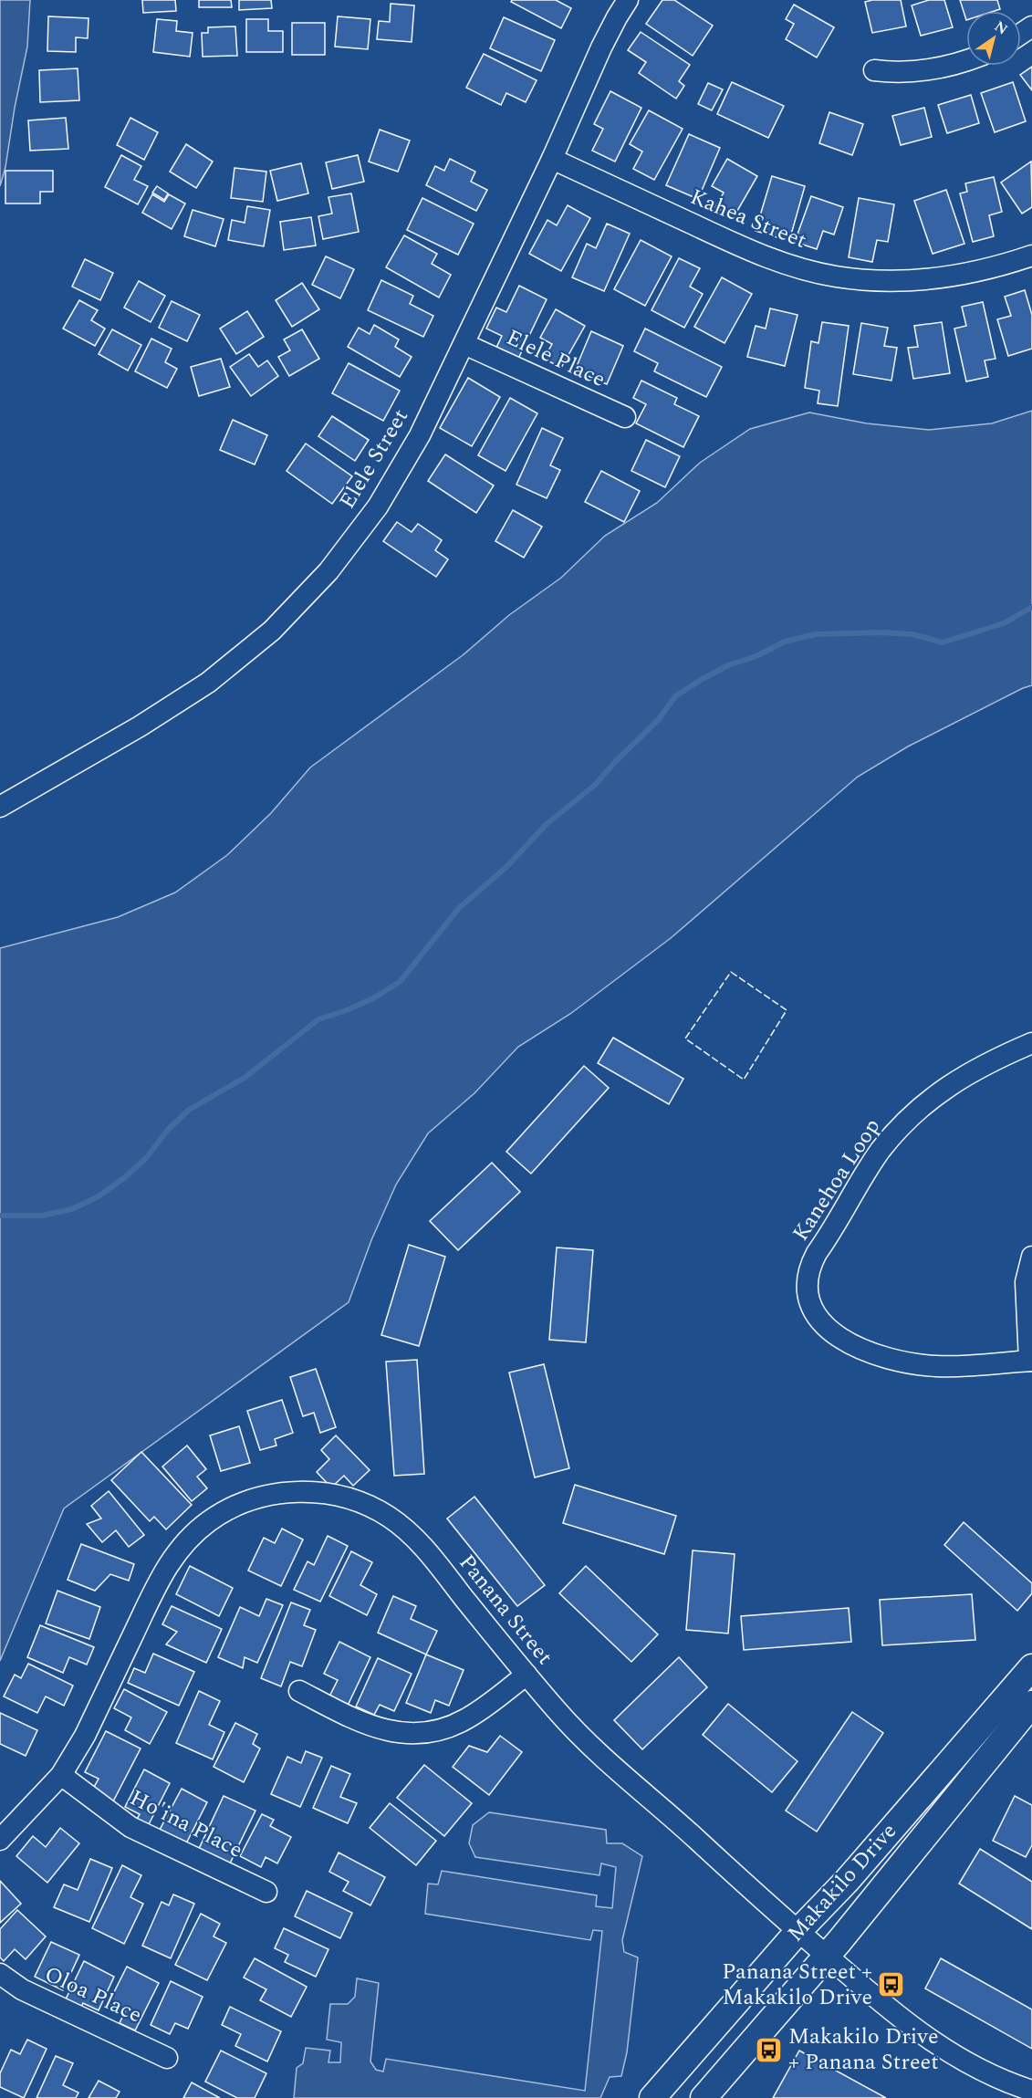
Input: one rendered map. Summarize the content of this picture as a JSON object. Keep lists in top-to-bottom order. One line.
{"streets":{"main road":["Makakilo Drive"],"street":["Kahea Street","Elele Place","Elele Street","Kanehoa Loop","Panana Street","Ho'ina Place","Oloa Place"]},"crossings":[["Kahea Street","Elele Street"],["Elele Place","Elele Street"],["Panana Street","Ho'ina Place"],["Panana Street","Makakilo Drive"]],"places":{"bus stop":["Panana Street + Makakilo Drive","Makakilo Drive + Panana Street"]},"north":"top right"}
